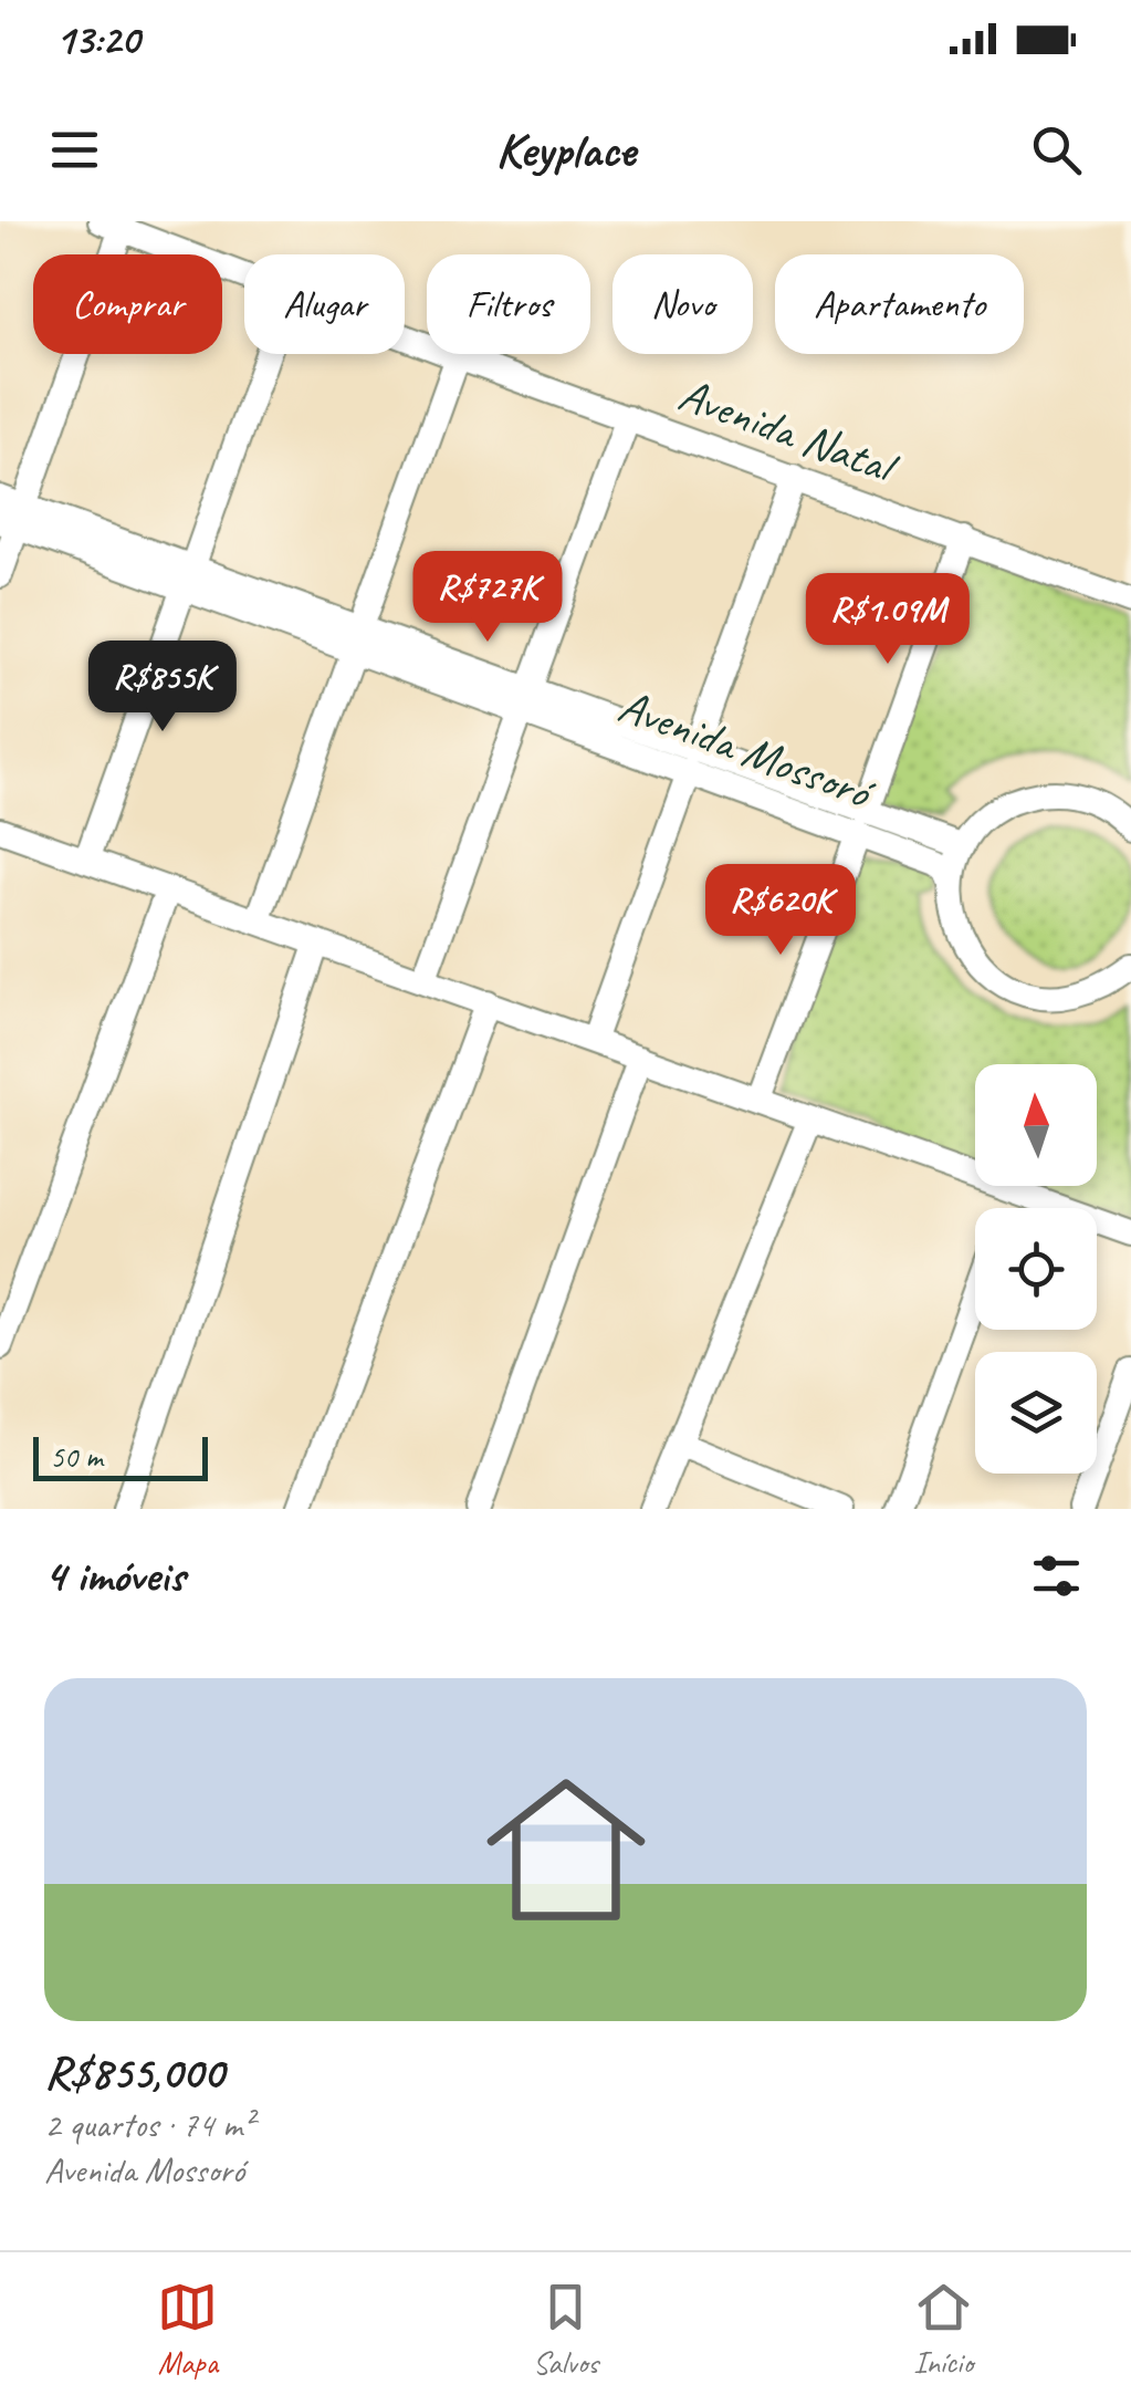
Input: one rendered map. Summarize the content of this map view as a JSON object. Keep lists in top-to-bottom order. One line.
{"streets":{"street":["Avenida Natal","Avenida Mossoró"]},"scale_bar":"50 m","north":"top","page":{"status":"13:20","header":"Keyplace","chip":["Comprar","Alugar","Filtros","Novo","Apartamento"],"price":["R$727K","R$1.09M","R$855K","R$620K"],"scale":"50 m","heading":"4 imóveis","list":[{"name":"R$855,000","note":"2 quartos · 74 m² · Avenida Mossoró"}],"tabs":["Mapa","Salvos","Início"]}}
